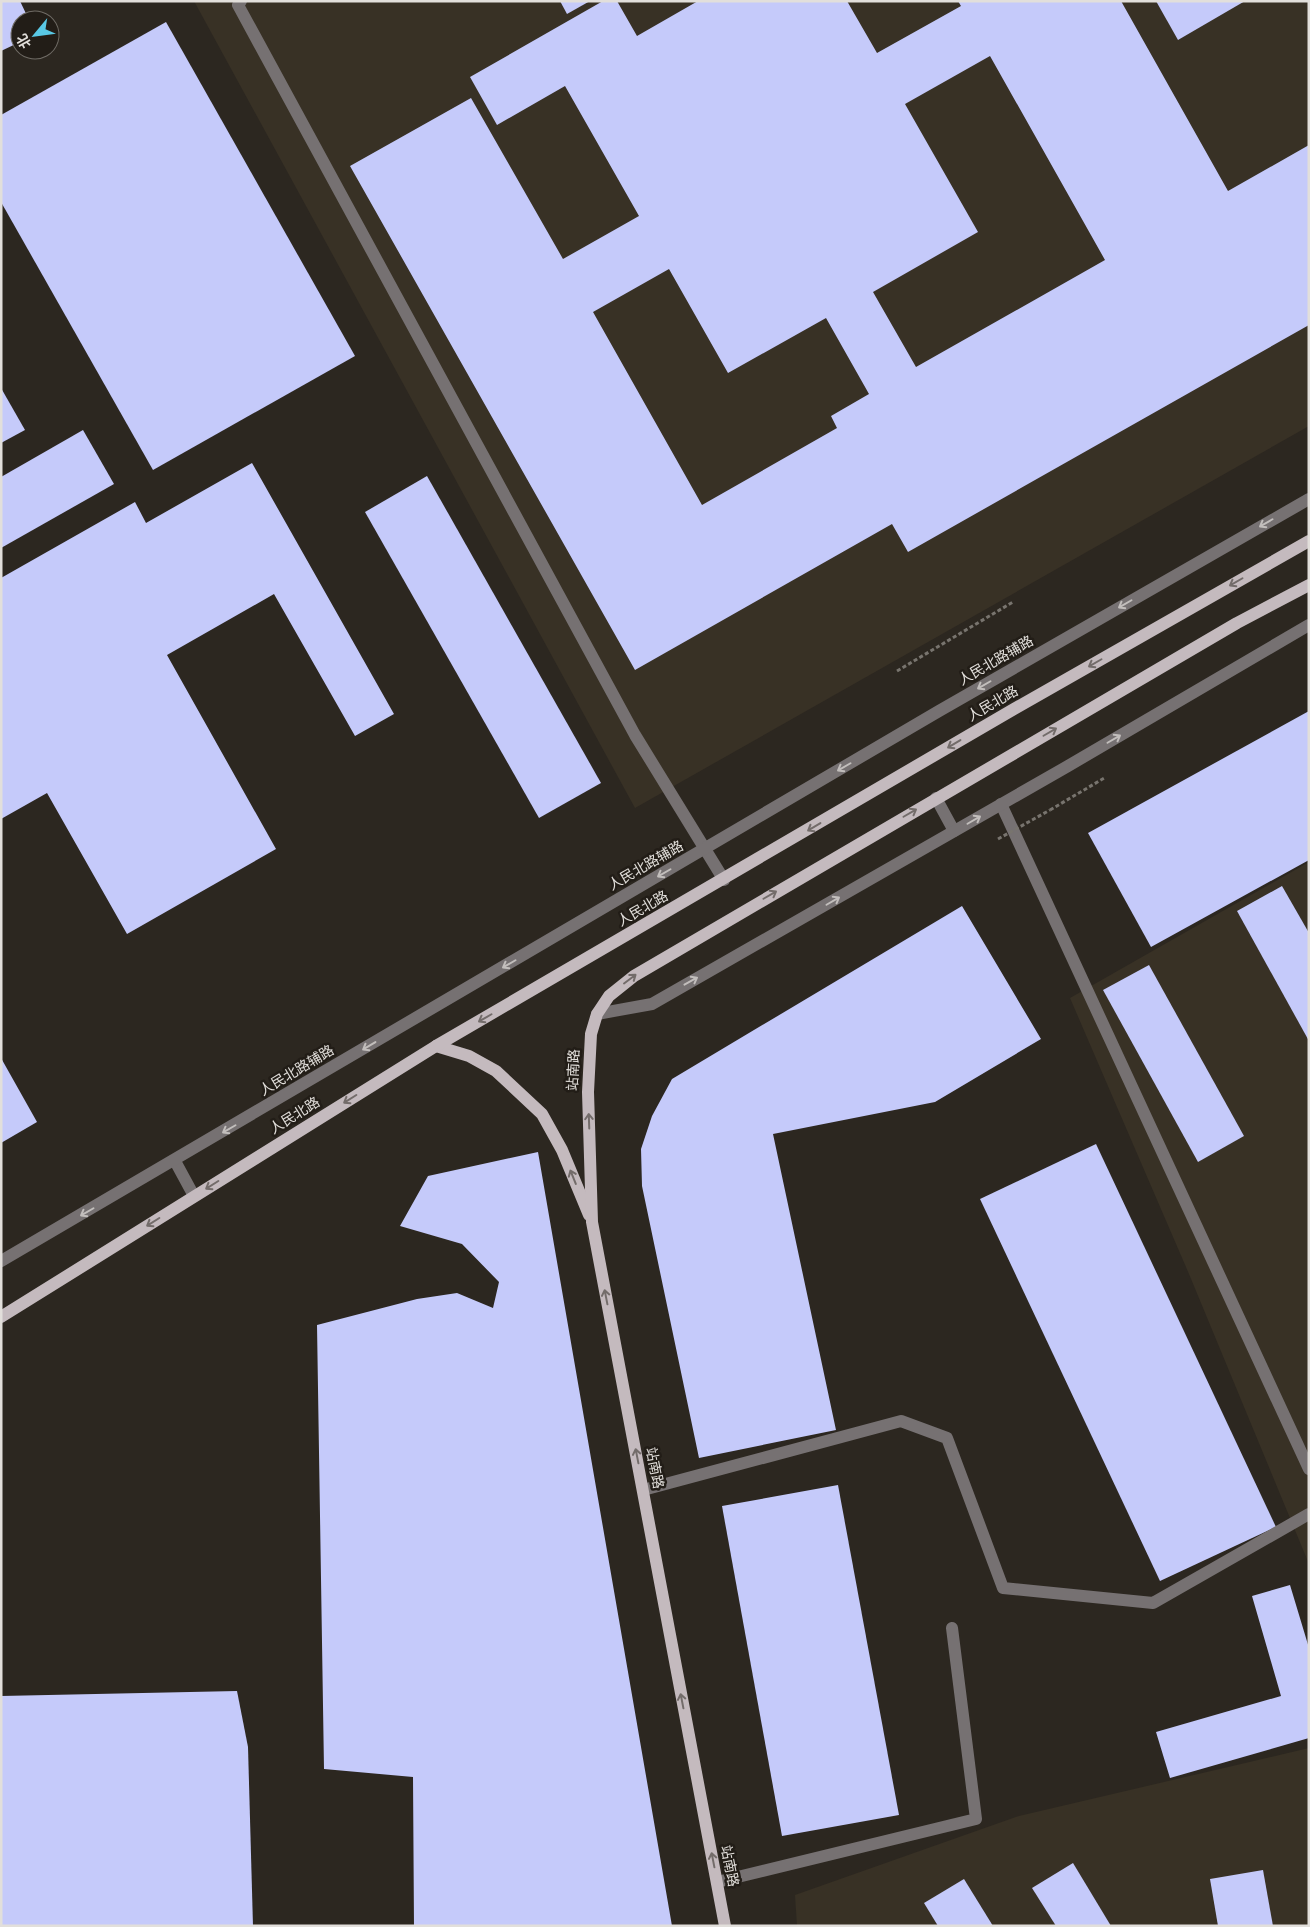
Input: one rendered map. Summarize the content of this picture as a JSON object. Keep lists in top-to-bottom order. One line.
{"streets":{"main road":["人民北路","站南路"],"street":["人民北路辅路"]},"one_way":["站南路"],"north":"bottom left"}
